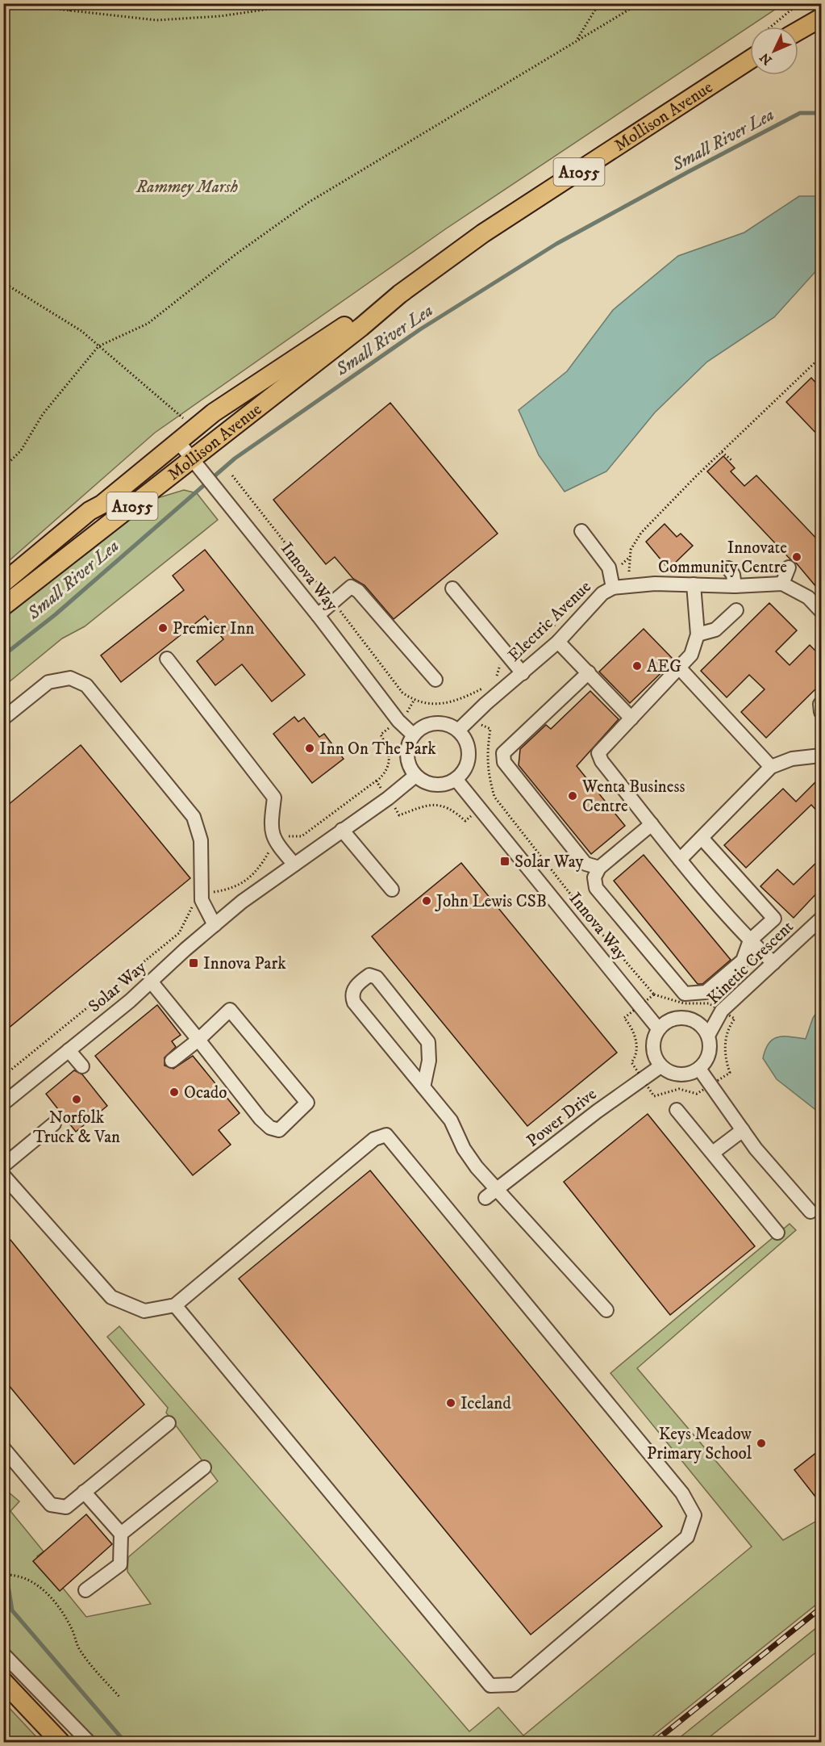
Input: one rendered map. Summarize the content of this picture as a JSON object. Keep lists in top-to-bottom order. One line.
{"streets":{"main road":["Mollison Avenue","A1055"],"street":["Innova Way","Electric Avenue","Kinetic Crescent","Solar Way","Power Drive"]},"crossings":[["Mollison Avenue","Innova Way"],["Innova Way","Electric Avenue"],["Innova Way","Kinetic Crescent"],["Innova Way","Solar Way"],["Innova Way","Power Drive"],["Electric Avenue","Solar Way"],["Kinetic Crescent","Power Drive"]],"water":["Small River Lea"],"parks":["Rammey Marsh"],"places":{"other":["Innovate Community Centre","Premier Inn","AEG","Inn On The Park","Wenta Business Centre","John Lewis CSB","Ocado","Norfolk Truck & Van","Iceland","Keys Meadow Primary School"],"transit":["Solar Way","Innova Park"]},"north":"bottom left"}
